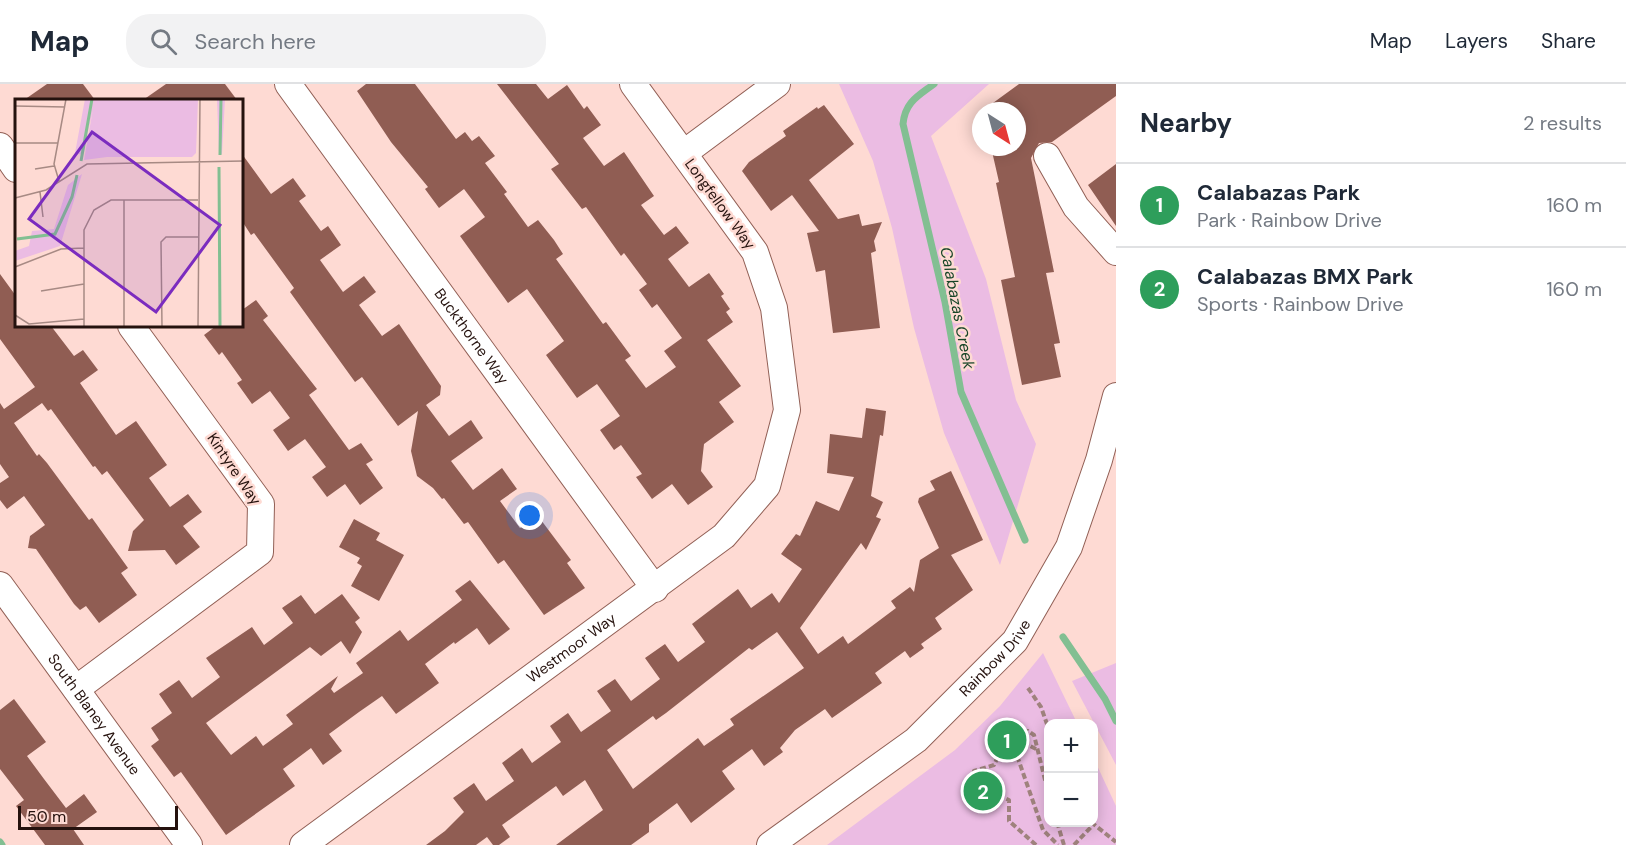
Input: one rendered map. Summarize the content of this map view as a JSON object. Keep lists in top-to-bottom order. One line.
{"streets":{"street":["Longfellow Way","Buckthorne Way","Kintyre Way","Westmoor Way","Rainbow Drive","South Blaney Avenue"]},"crossings":[["Longfellow Way","Westmoor Way"],["Buckthorne Way","Westmoor Way"],["Kintyre Way","South Blaney Avenue"]],"water":["Calabazas Creek"],"scale_bar":"50 m","north":"bottom right","page":{"header":"Map","search":"Search here","nav":["Map","Layers","Share"],"heading":["Nearby","2 results"],"list":[{"mark":"1","name":"Calabazas Park","note":"Park · Rainbow Drive","value":"160 m"},{"mark":"2","name":"Calabazas BMX Park","note":"Sports · Rainbow Drive","value":"160 m"}],"pins":["1","2"],"map_buttons":["+","−"],"scale":"50 m"}}
